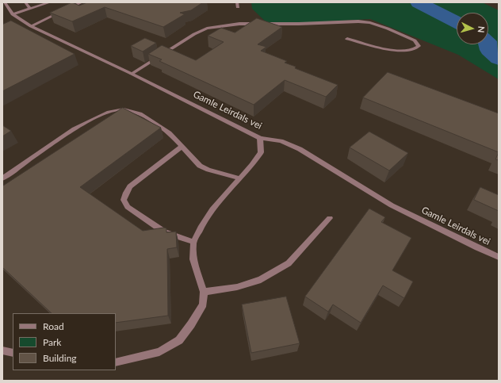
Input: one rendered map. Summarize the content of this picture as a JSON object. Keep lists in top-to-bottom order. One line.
{"streets":{"street":["Gamle Leirdals vei"]},"legend":["Road","Park","Building"],"north":"right"}
